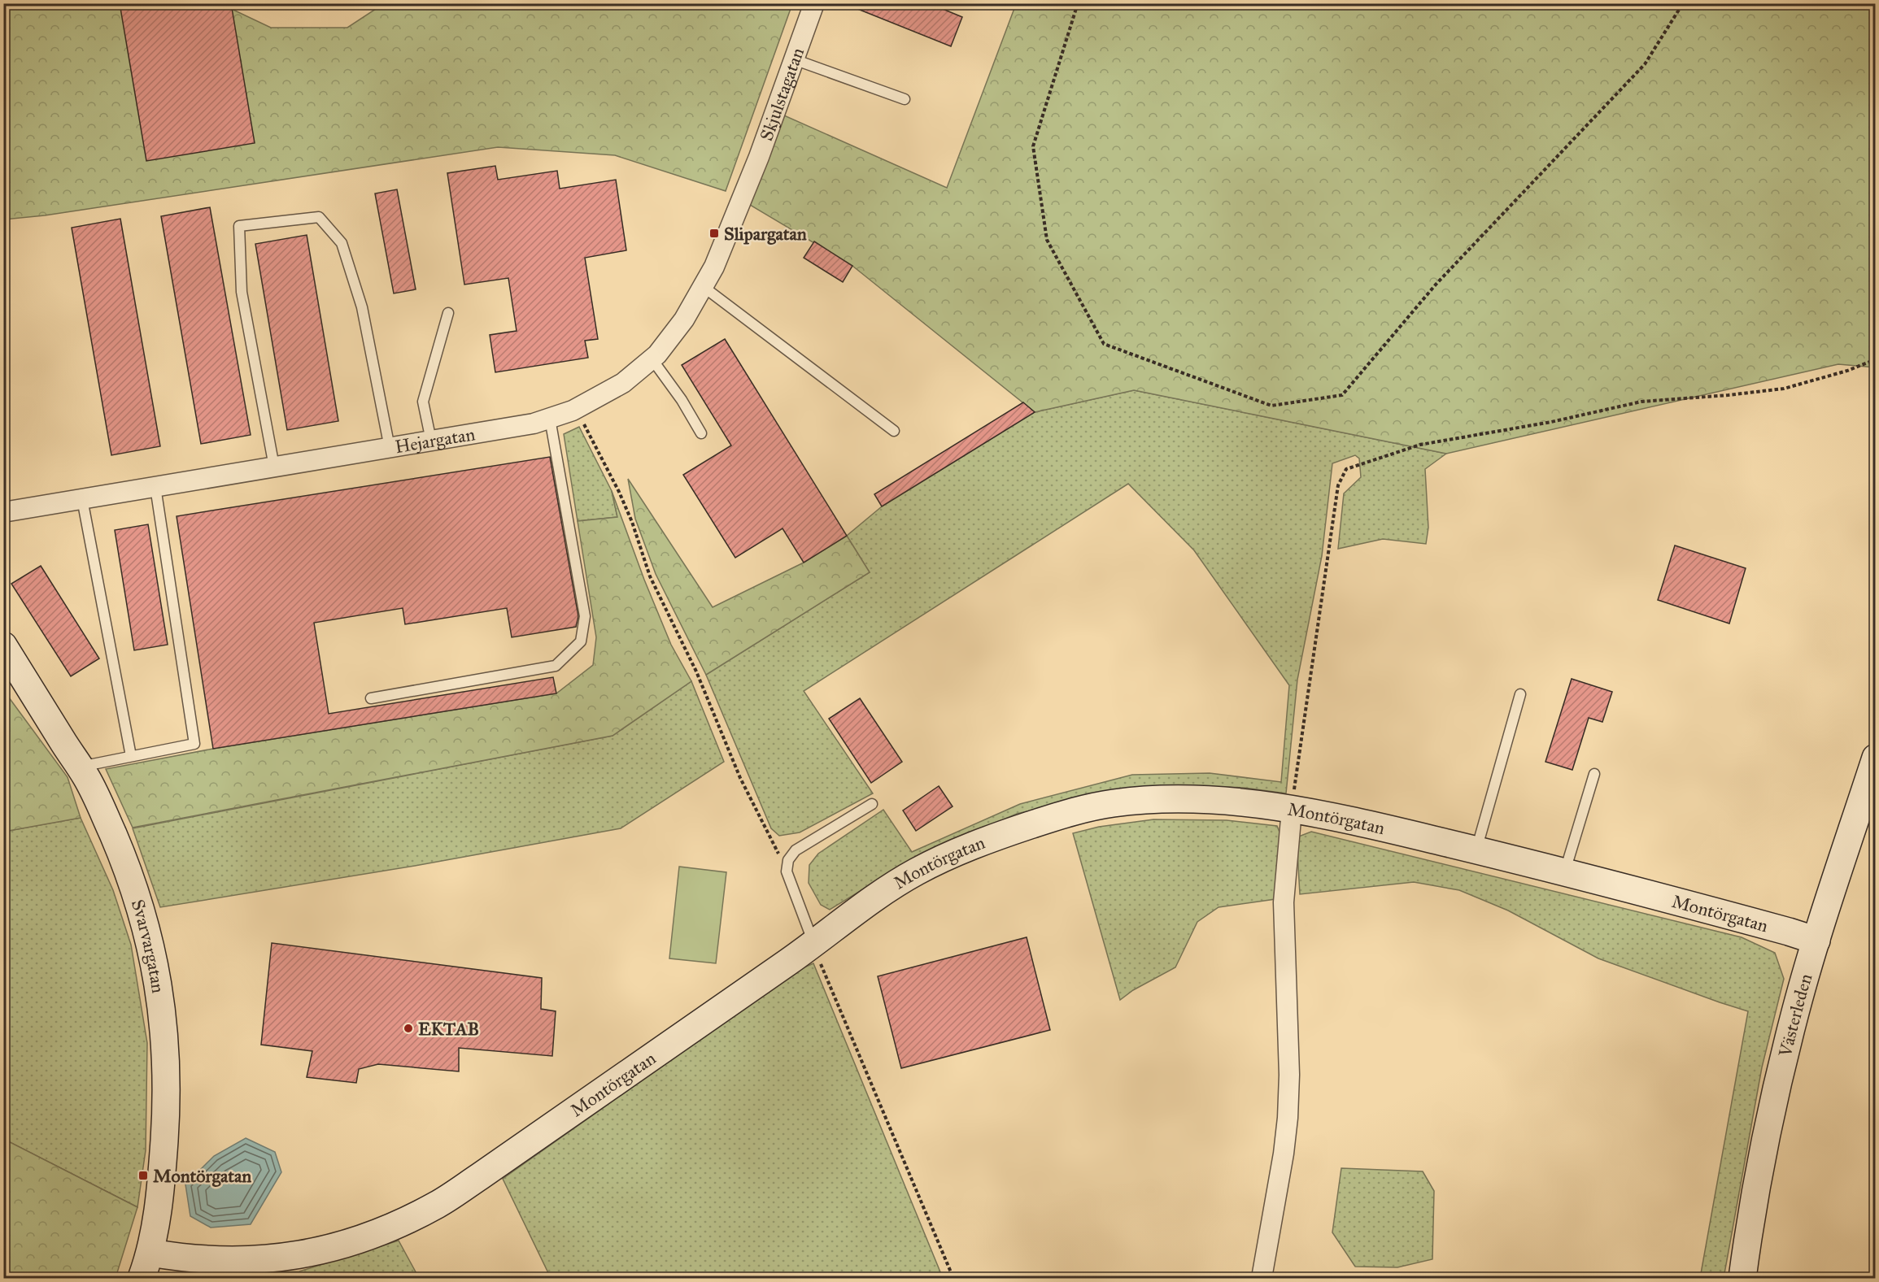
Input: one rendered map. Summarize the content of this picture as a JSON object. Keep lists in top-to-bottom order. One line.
{"streets":{"street":["Skjulstagatan","Hejargatan","Montörgatan","Svarvargatan","Västerleden"]},"crossings":[["Skjulstagatan","Hejargatan"],["Montörgatan","Svarvargatan"],["Montörgatan","Västerleden"]],"places":{"transit":["Slipargatan","Montörgatan"],"other":["EKTAB"]}}
